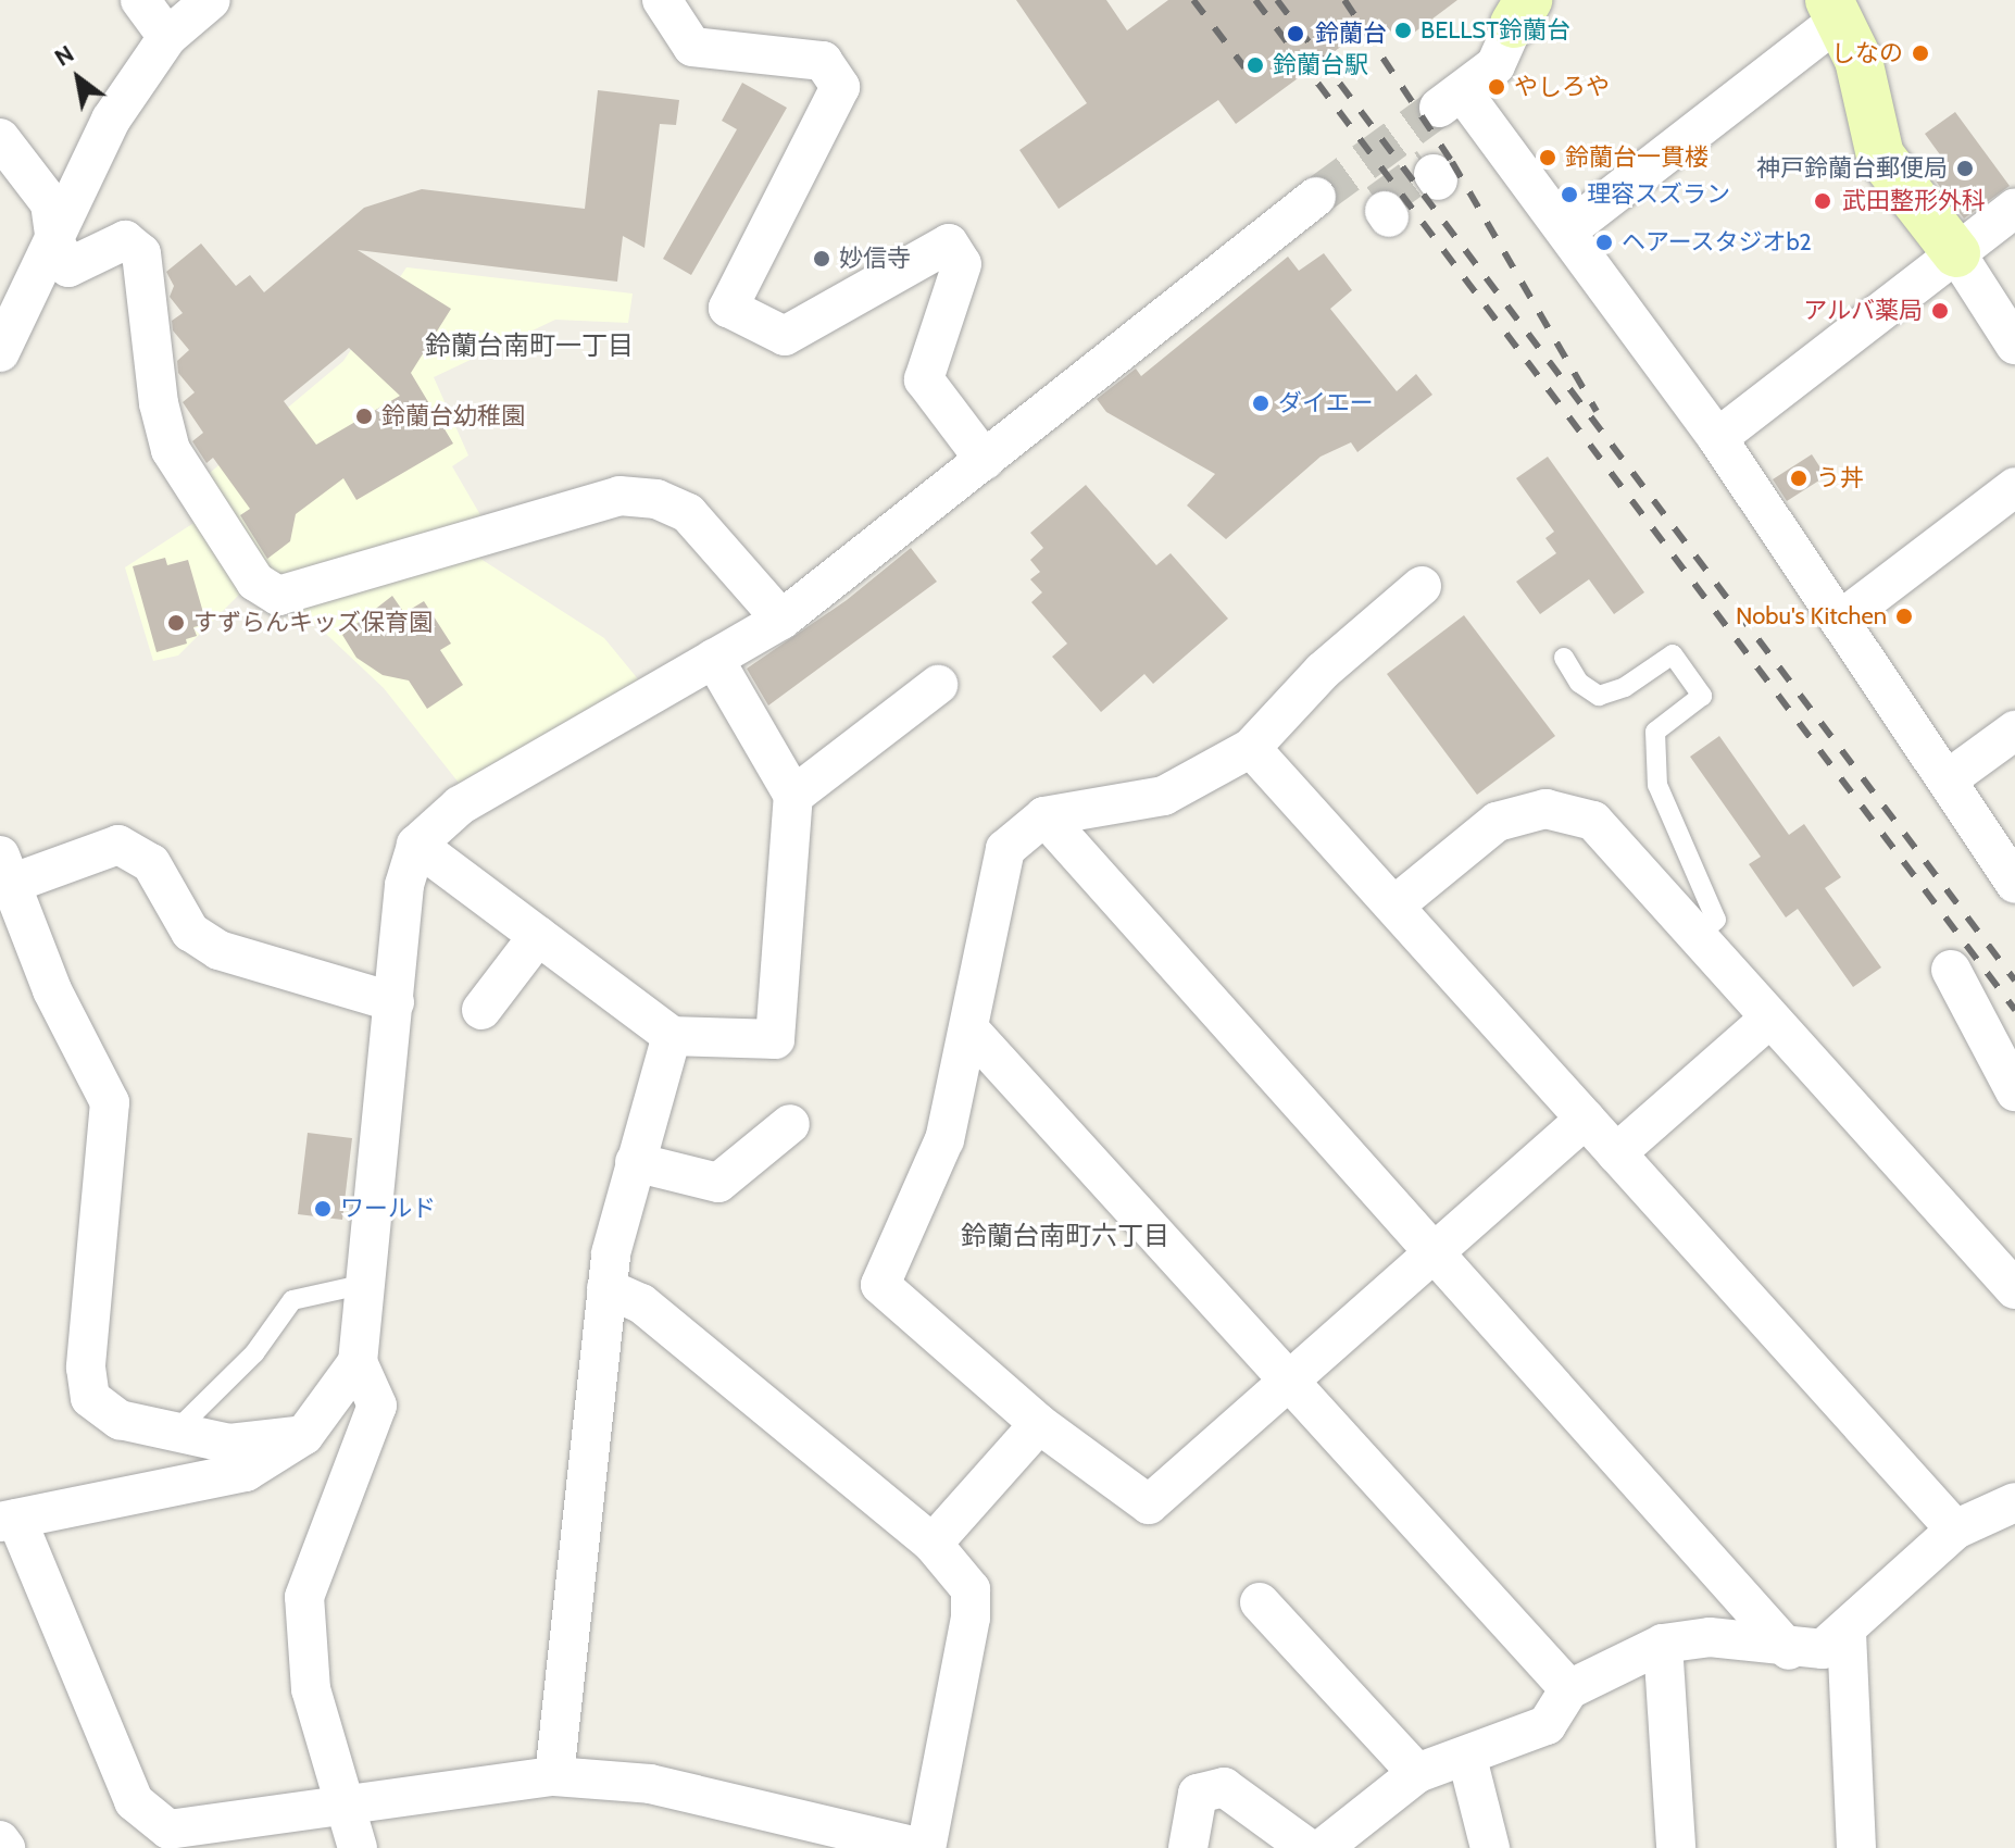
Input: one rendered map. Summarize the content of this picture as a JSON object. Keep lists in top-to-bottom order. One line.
{"districts":["鈴蘭台南町一丁目","鈴蘭台南町六丁目"],"places":["BELLST鈴蘭台","鈴蘭台","しなの","鈴蘭台駅","やしろや","鈴蘭台一貫楼","神戸鈴蘭台郵便局","理容スズラン","武田整形外科","ヘアースタジオb2","妙信寺","アルバ薬局","ダイエー","鈴蘭台幼稚園","う丼","Nobu's Kitchen","すずらんキッズ保育園","ワールド"],"north":"top left"}
